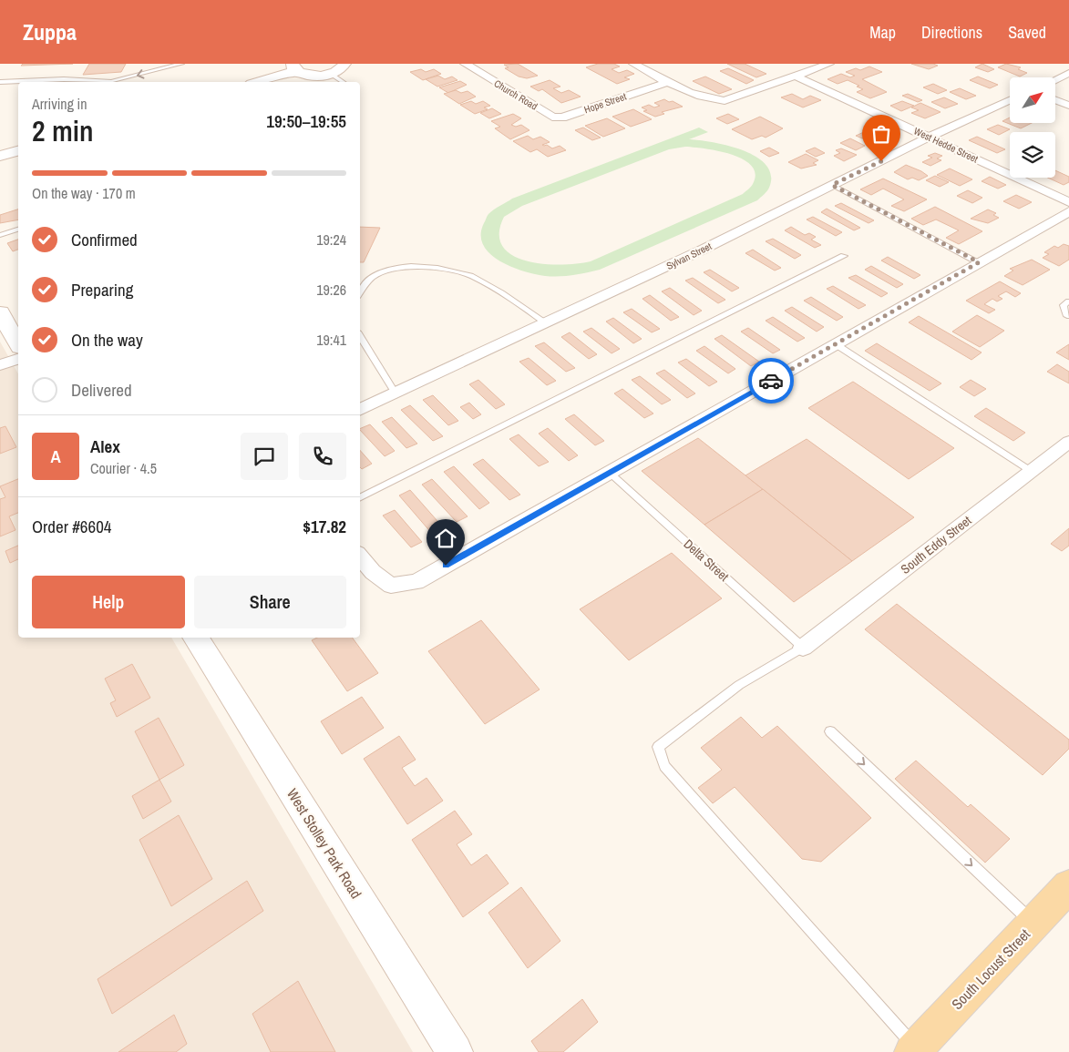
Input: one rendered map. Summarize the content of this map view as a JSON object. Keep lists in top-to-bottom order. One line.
{"streets":{"main road":["West Stolley Park Road","South Locust Street"],"street":["Church Road","Hope Street","West Hedde Street","Sylvan Street","South Eddy Street"],"lane":["Delta Street"]},"crossings":[["Church Road","Hope Street"],["West Hedde Street","Sylvan Street"],["South Eddy Street","Delta Street"]],"north":"top right","page":{"header":"Zuppa","nav":["Map","Directions","Saved"],"heading":["2 min","Arriving in","19:50–19:55"],"panel":["Alex","Courier · 4.5","Order #6604","$17.82"],"bar":"On the way · 170 m","list":[["Confirmed","19:24"],["Preparing","19:26"],["On the way","19:41"],"Delivered"],"round":"A","buttons":["Help","Share"]}}
